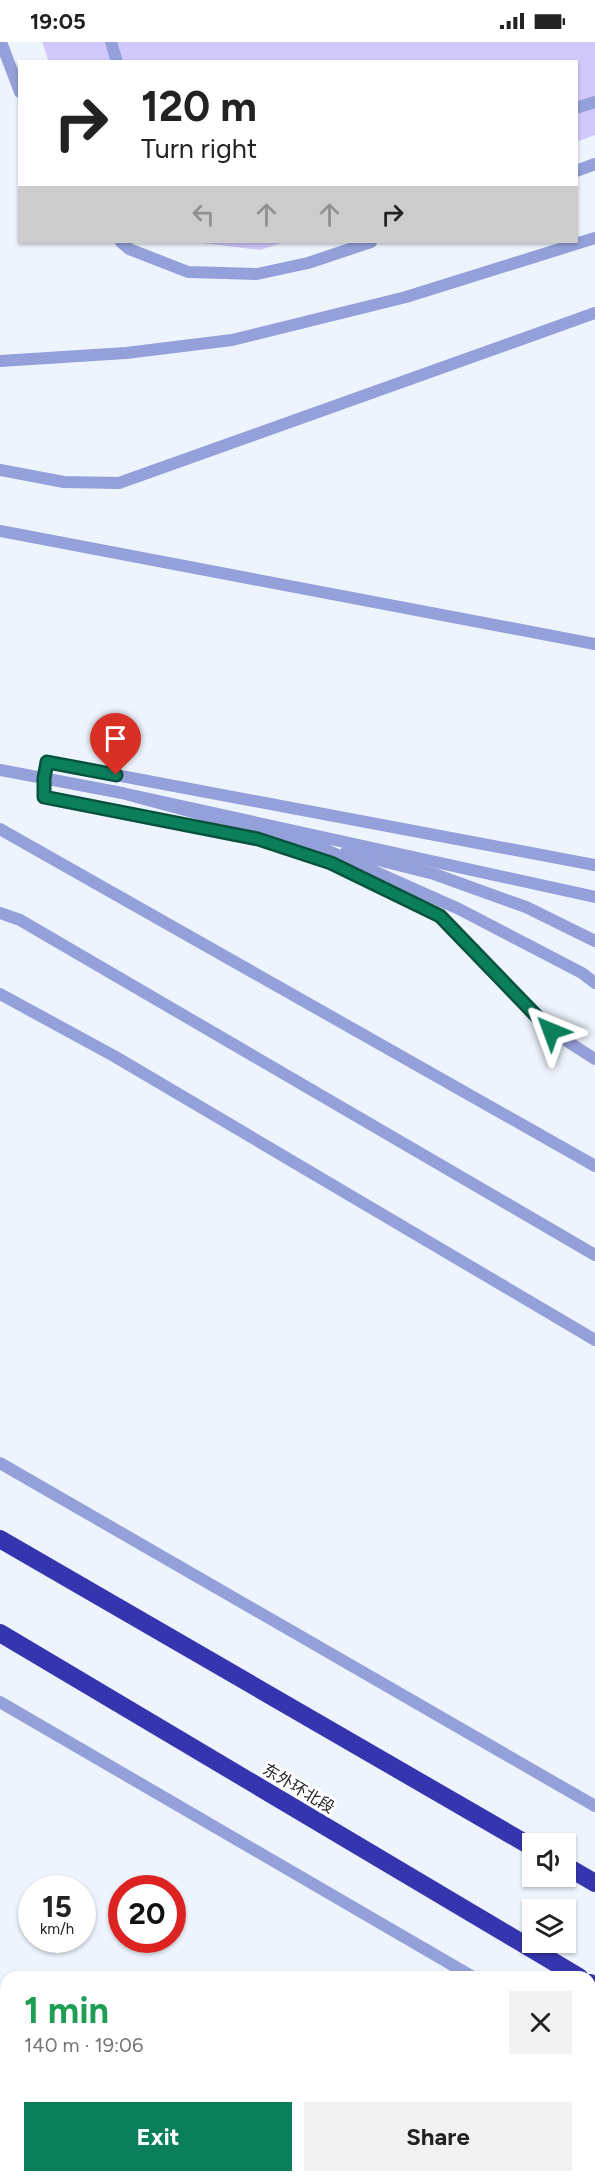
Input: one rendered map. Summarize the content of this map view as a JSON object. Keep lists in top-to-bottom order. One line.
{"streets":{"highway":["东外环北段"]},"page":{"status":"19:05","turn":["120 m","Turn right"],"speed":"15 km/h","limit":"20","heading":["1 min","140 m · 19:06"],"buttons":["Exit","Share"]}}
